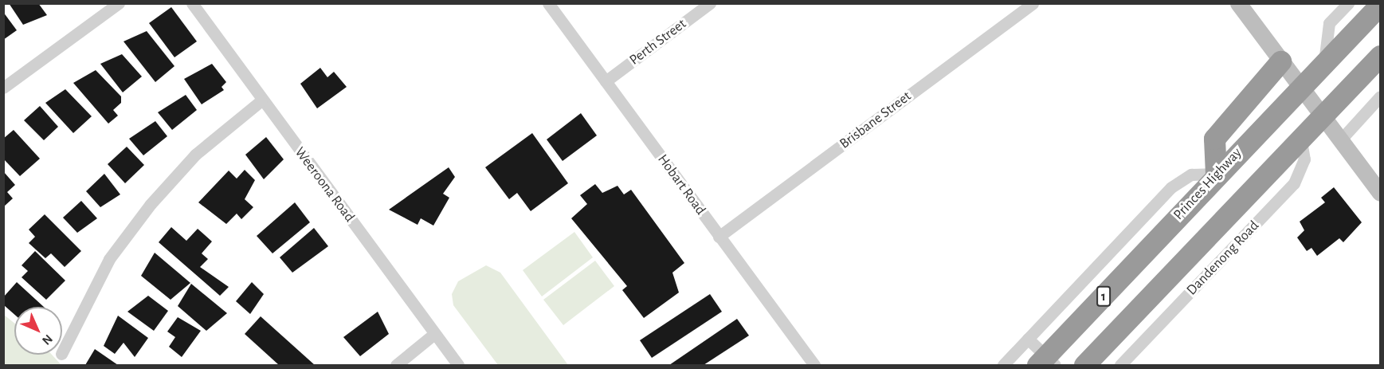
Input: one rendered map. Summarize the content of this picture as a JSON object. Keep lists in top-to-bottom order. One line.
{"streets":{"highway":["Princes Highway","1"],"street":["Perth Street","Brisbane Street","Weeroona Road","Hobart Road","Dandenong Road"]},"crossings":[["Perth Street","Hobart Road"],["Brisbane Street","Hobart Road"]],"north":"bottom right"}
